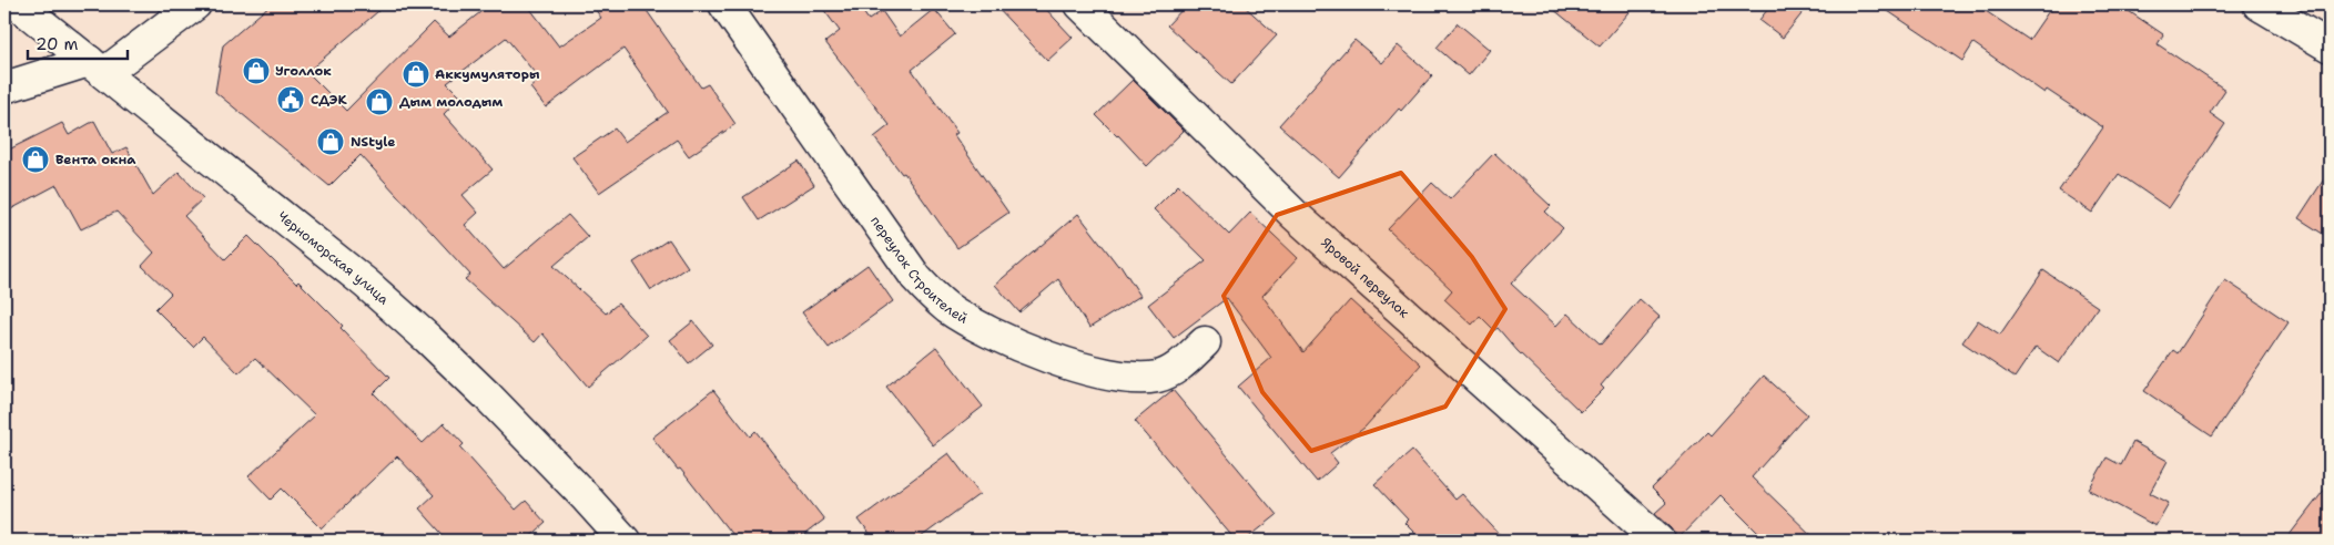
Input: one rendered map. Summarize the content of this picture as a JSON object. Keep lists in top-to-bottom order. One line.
{"streets":{"street":["Черноморская улица","переулок Строителей","Яровой переулок"]},"places":{"shop":["Уголлок","Аккумуляторы","Дым молодым","NStyle","Вента окна"],"public building":["СДЭК"]},"scale_bar":"20 m"}
